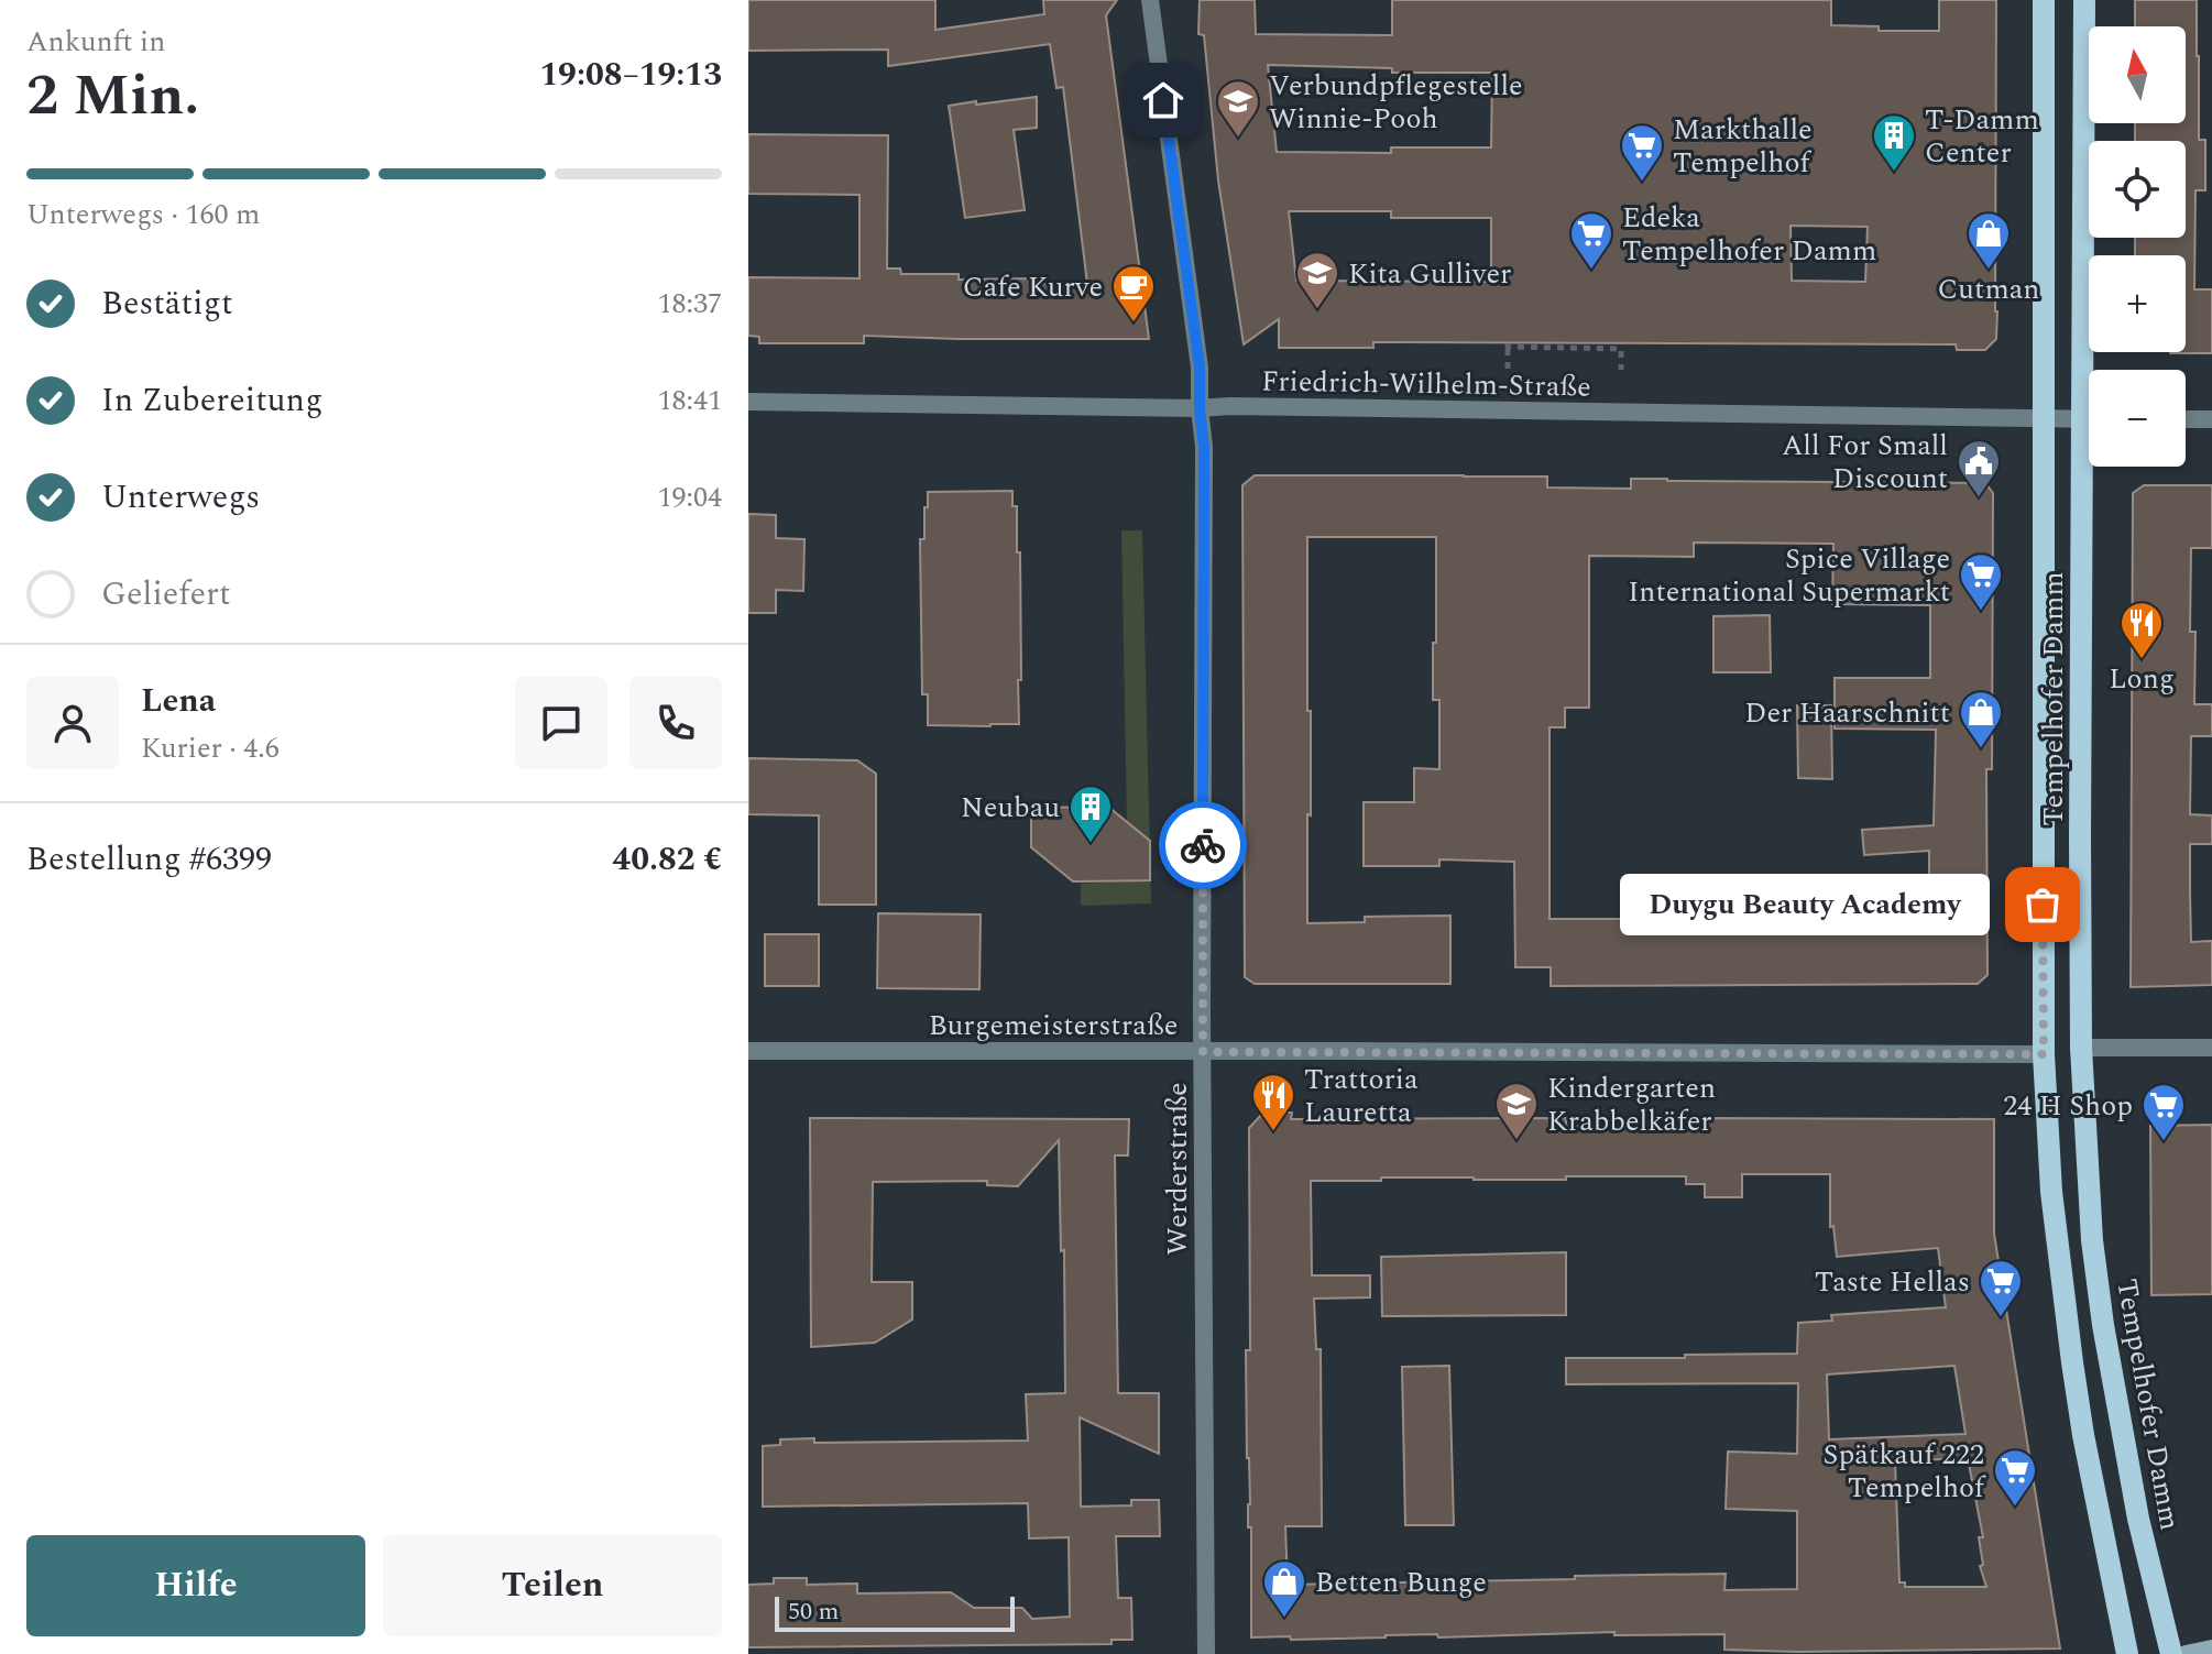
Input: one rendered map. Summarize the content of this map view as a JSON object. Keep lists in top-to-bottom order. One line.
{"streets":{"main road":["Tempelhofer Damm"],"street":["Friedrich-Wilhelm-Straße","Burgemeisterstraße","Werderstraße"]},"crossings":[["Friedrich-Wilhelm-Straße","Tempelhofer Damm"],["Friedrich-Wilhelm-Straße","Werderstraße"],["Tempelhofer Damm","Burgemeisterstraße"],["Burgemeisterstraße","Werderstraße"]],"places":{"school or university":["Verbundpflegestelle Winnie-Pooh","Kita Gulliver","Kindergarten Krabbelkäfer"],"building":["T-Damm Center","Neubau"],"supermarket":["Markthalle Tempelhof","Edeka Tempelhofer Damm","Spice Village International Supermarkt","24 H Shop","Taste Hellas","Spätkauf 222 Tempelhof"],"shop":["Cutman","Der Haarschnitt","Betten Bunge"],"cafe":["Cafe Kurve"],"public building":["All For Small Discount"],"restaurant":["Long","Trattoria Lauretta"],"other":["Duygu Beauty Academy"]},"scale_bar":"50 m","north":"top","page":{"heading":["2 Min.","Ankunft in","19:08–19:13"],"panel":["Lena","Kurier · 4.6","Bestellung #6399","40.82 €"],"map_buttons":["+","−"],"bar":"Unterwegs · 160 m","list":[["Bestätigt","18:37"],["In Zubereitung","18:41"],["Unterwegs","19:04"],"Geliefert"],"bubble":"Duygu Beauty Academy","buttons":["Hilfe","Teilen"],"scale":"50 m"}}
